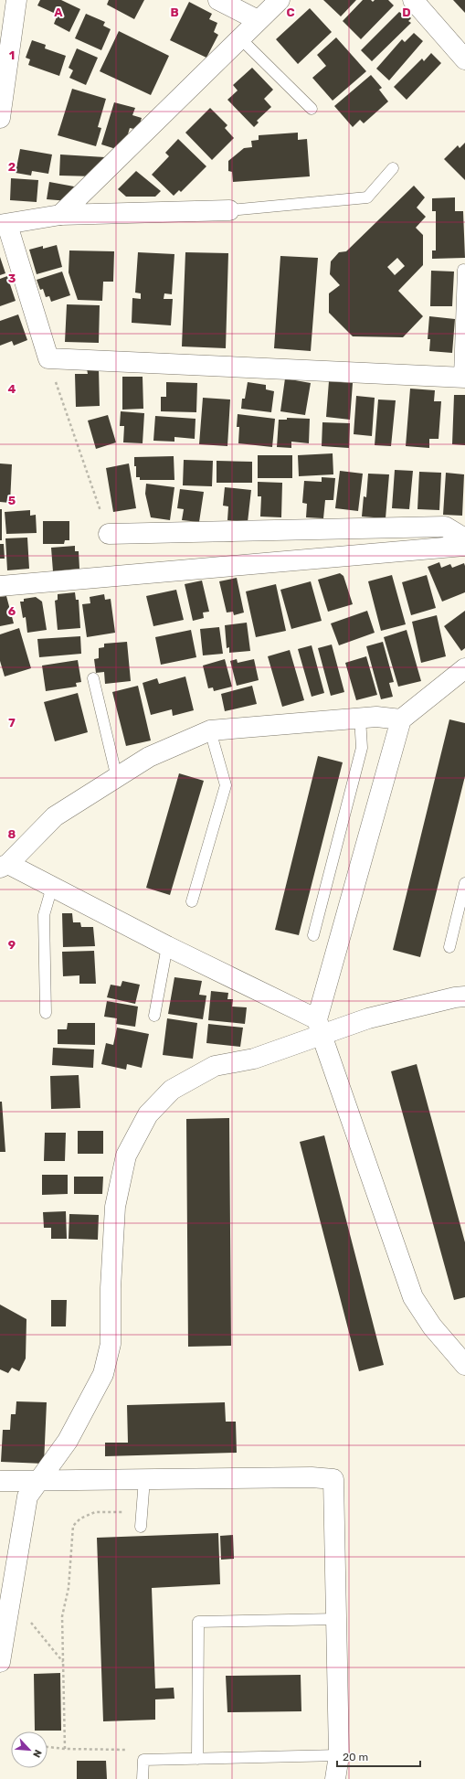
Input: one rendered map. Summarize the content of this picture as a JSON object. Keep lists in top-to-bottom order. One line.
{"scale_bar":"20 m","north":"bottom right","grid":{"columns":["A","B","C","D"],"rows":["1","2","3","4","5","6","7","8","9"]}}
